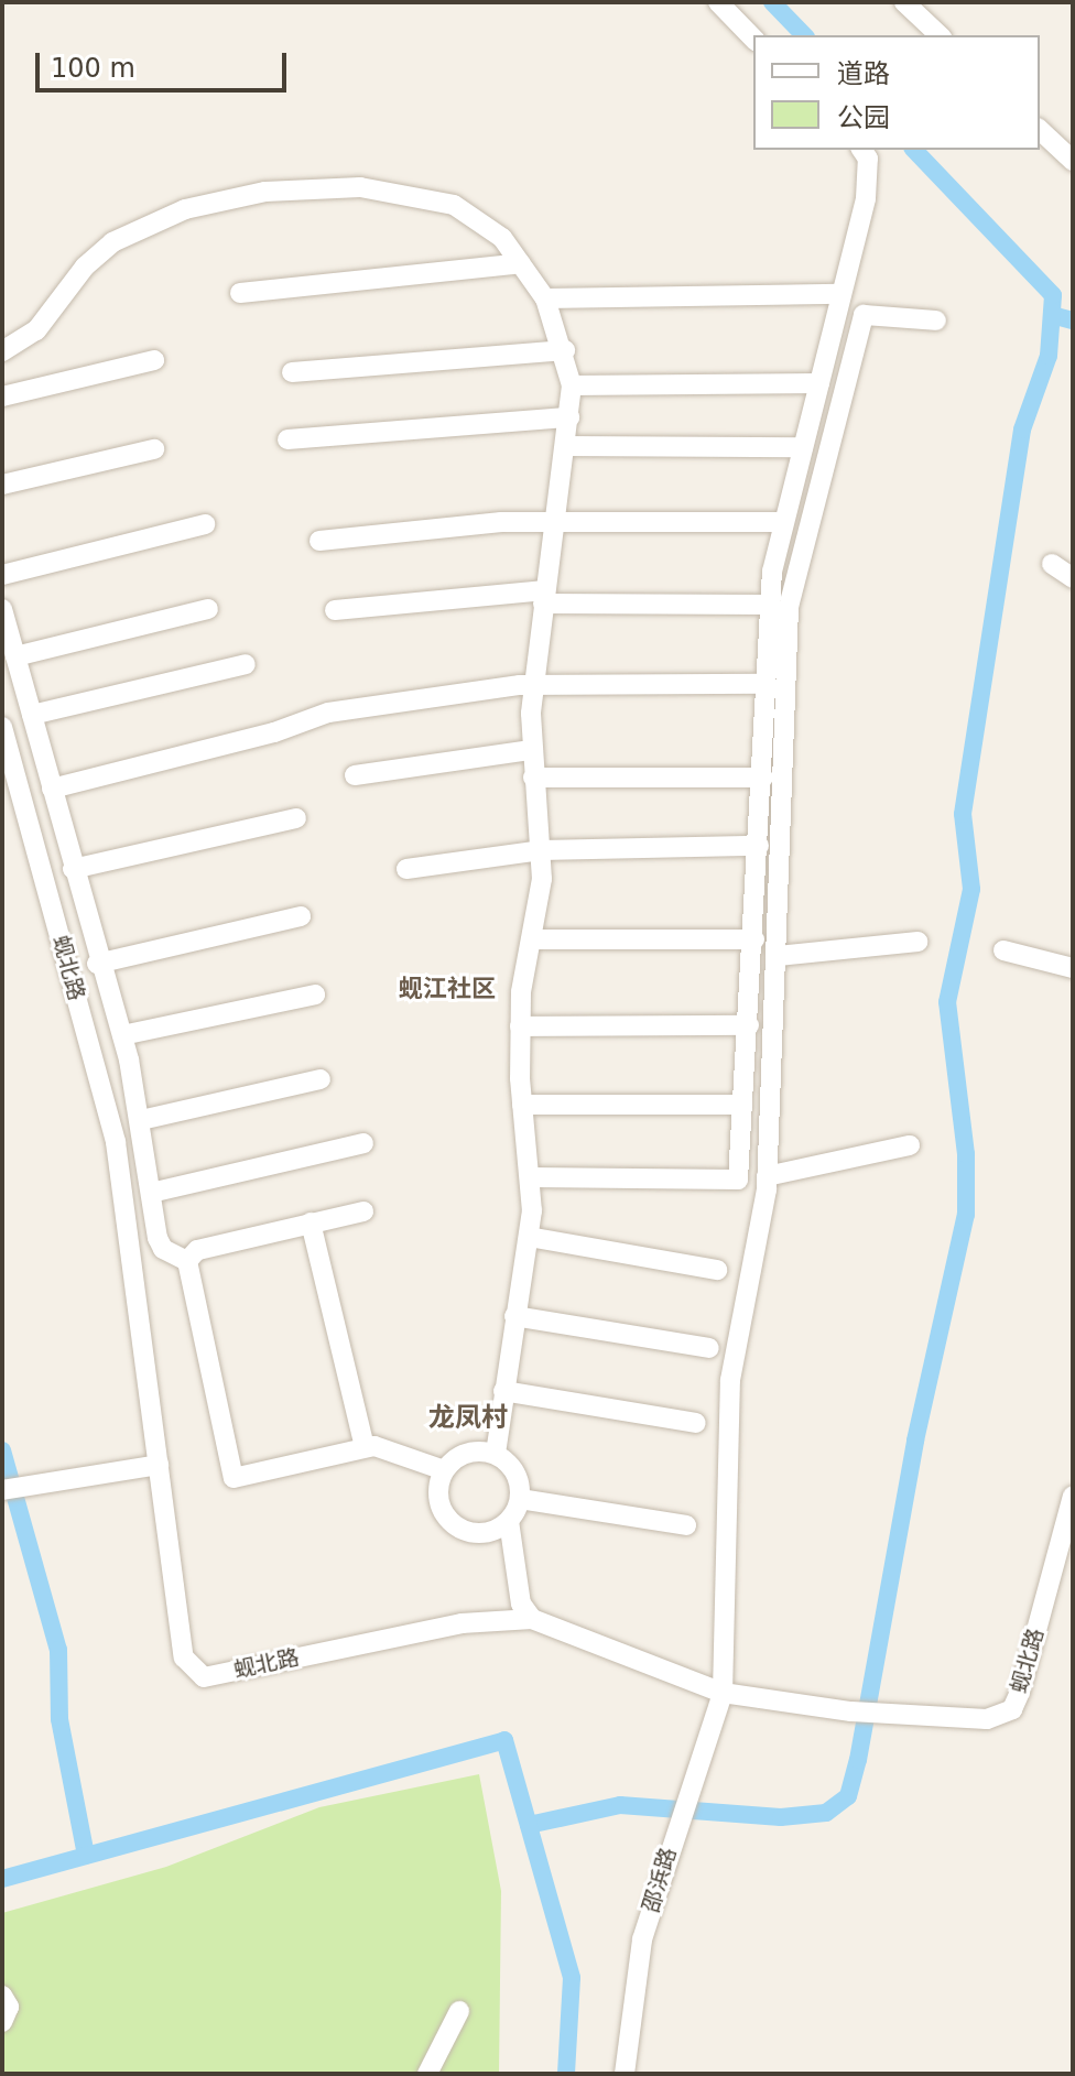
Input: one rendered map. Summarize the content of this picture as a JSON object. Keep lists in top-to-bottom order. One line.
{"streets":{"street":["蚬北路","邵浜路"]},"crossings":[["蚬北路","邵浜路"]],"districts":["蚬江社区","龙凤村"],"legend":["道路","公园"],"scale_bar":"100 m"}
